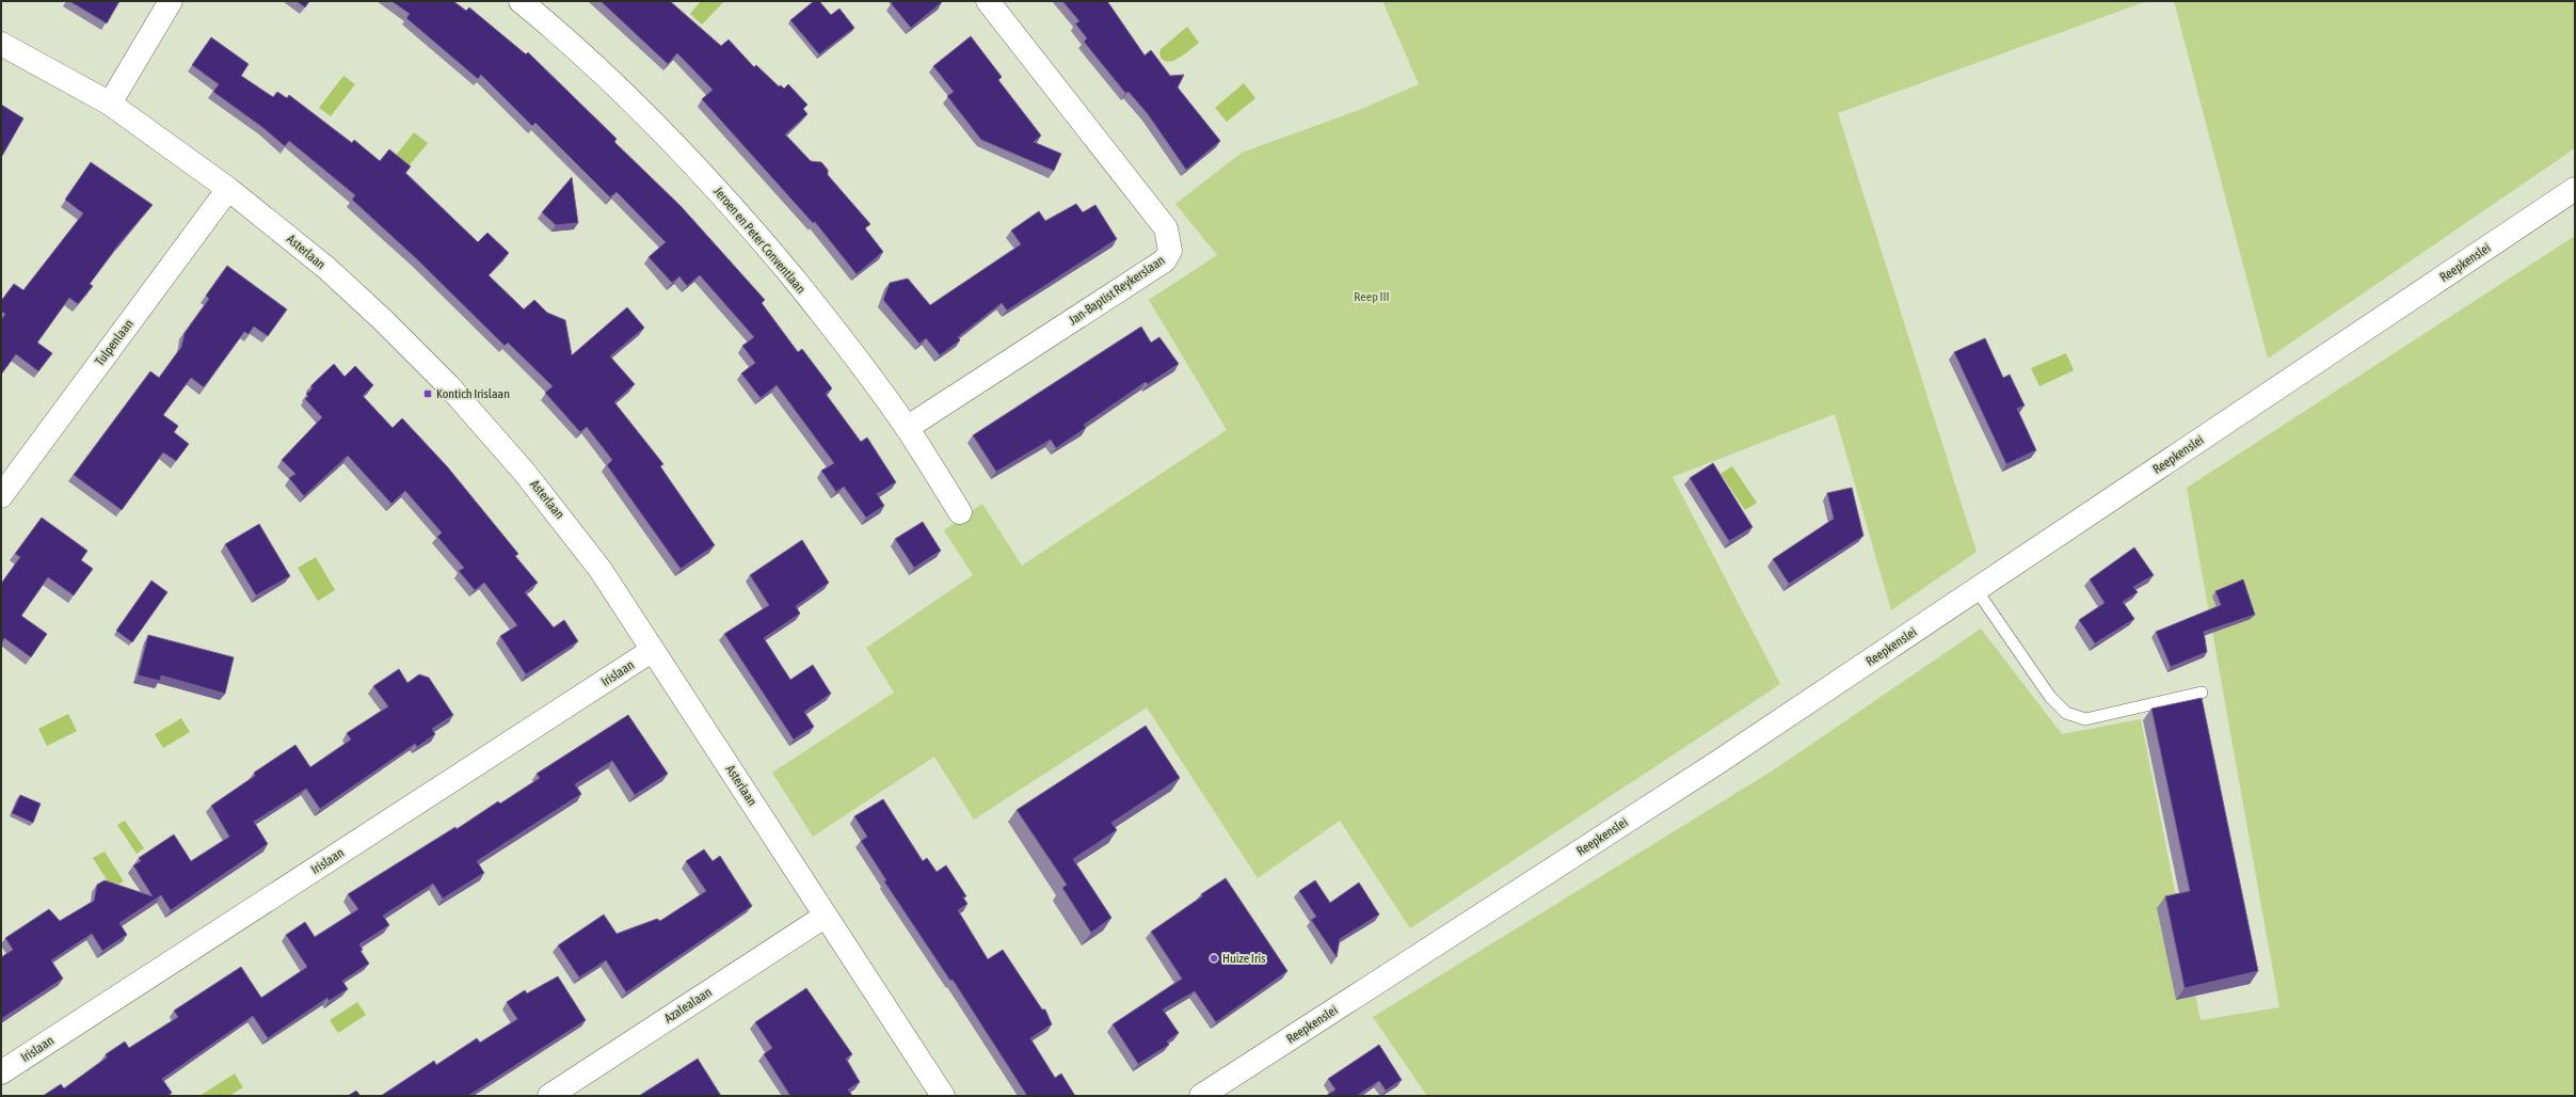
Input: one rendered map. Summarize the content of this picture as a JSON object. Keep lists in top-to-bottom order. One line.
{"streets":{"street":["Jeroen en Peter Conventlaan","Asterlaan","Reepkenslei","Jan-Baptist Reykerslaan","Tulpenlaan","Irislaan","Azalealaan"]},"crossings":[["Jeroen en Peter Conventlaan","Jan-Baptist Reykerslaan"],["Asterlaan","Tulpenlaan"],["Asterlaan","Irislaan"],["Asterlaan","Azalealaan"]],"parks":["Reep III"],"places":{"transit":["Kontich Irislaan"],"other":["Huize Iris"]}}
